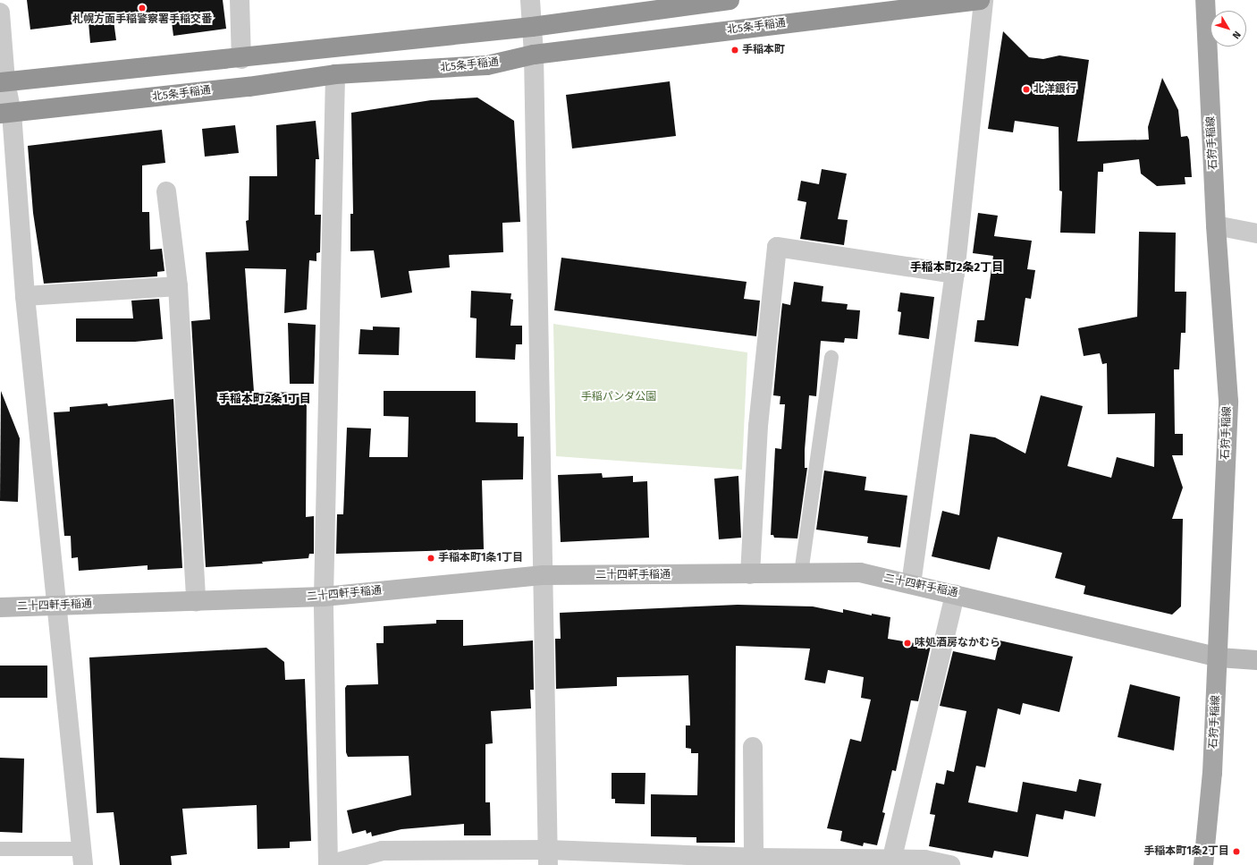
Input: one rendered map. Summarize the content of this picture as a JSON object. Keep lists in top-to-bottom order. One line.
{"streets":{"highway":["北5条手稲通"],"main road":["石狩手稲線"],"street":["二十四軒手稲通"]},"crossings":[["石狩手稲線","二十四軒手稲通"]],"districts":["手稲本町2条2丁目","手稲本町2条1丁目"],"parks":["手稲パンダ公園"],"places":["札幌方面手稲警察署手稲交番","手稲本町","北洋銀行","手稲本町1条1丁目","味処酒房なかむら","手稲本町1条2丁目"],"north":"bottom right"}
